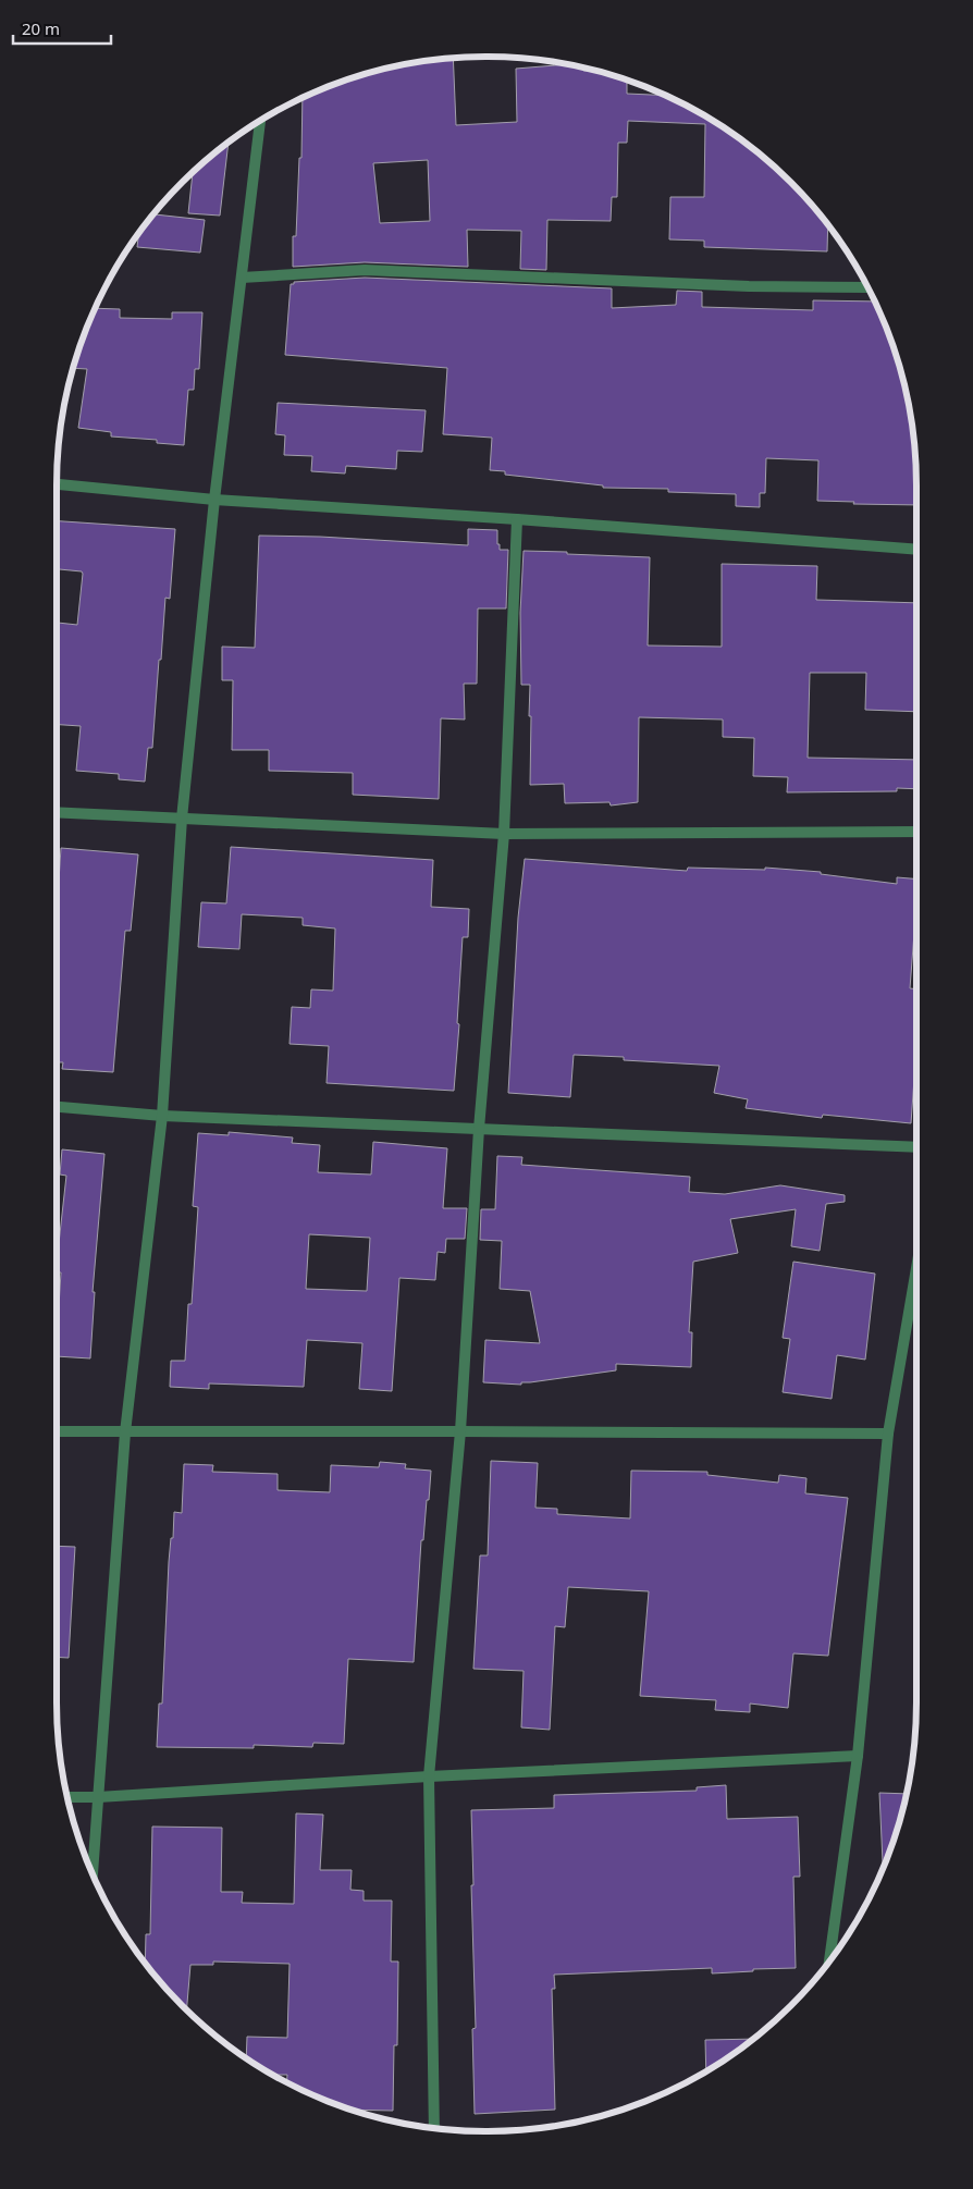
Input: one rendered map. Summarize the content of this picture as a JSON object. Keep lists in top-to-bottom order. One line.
{"scale_bar":"20 m"}
